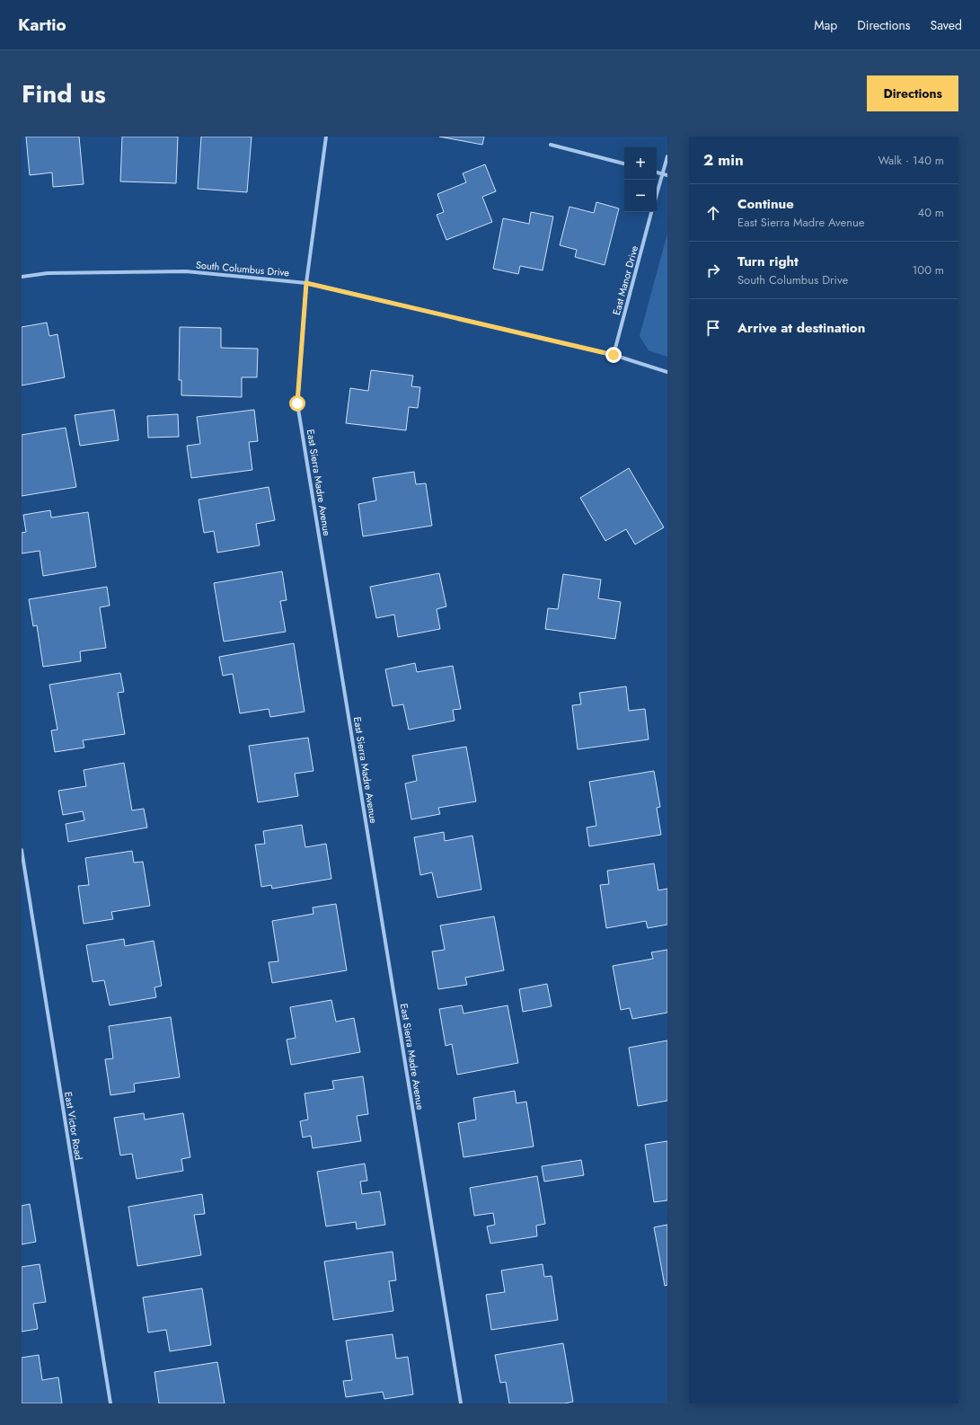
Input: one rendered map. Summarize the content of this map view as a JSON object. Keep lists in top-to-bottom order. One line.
{"streets":{"street":["South Columbus Drive","East Manor Drive","East Sierra Madre Avenue","East Victor Road"]},"crossings":[["South Columbus Drive","East Manor Drive"],["South Columbus Drive","East Sierra Madre Avenue"]],"page":{"header":"Kartio","nav":["Map","Directions","Saved"],"title":"Find us","buttons":"Directions","heading":["2 min","Walk · 140 m"],"map_buttons":["+","−"],"list":[["Continue","East Sierra Madre Avenue","40 m"],["Turn right","South Columbus Drive","100 m"],"Arrive at destination"]}}
